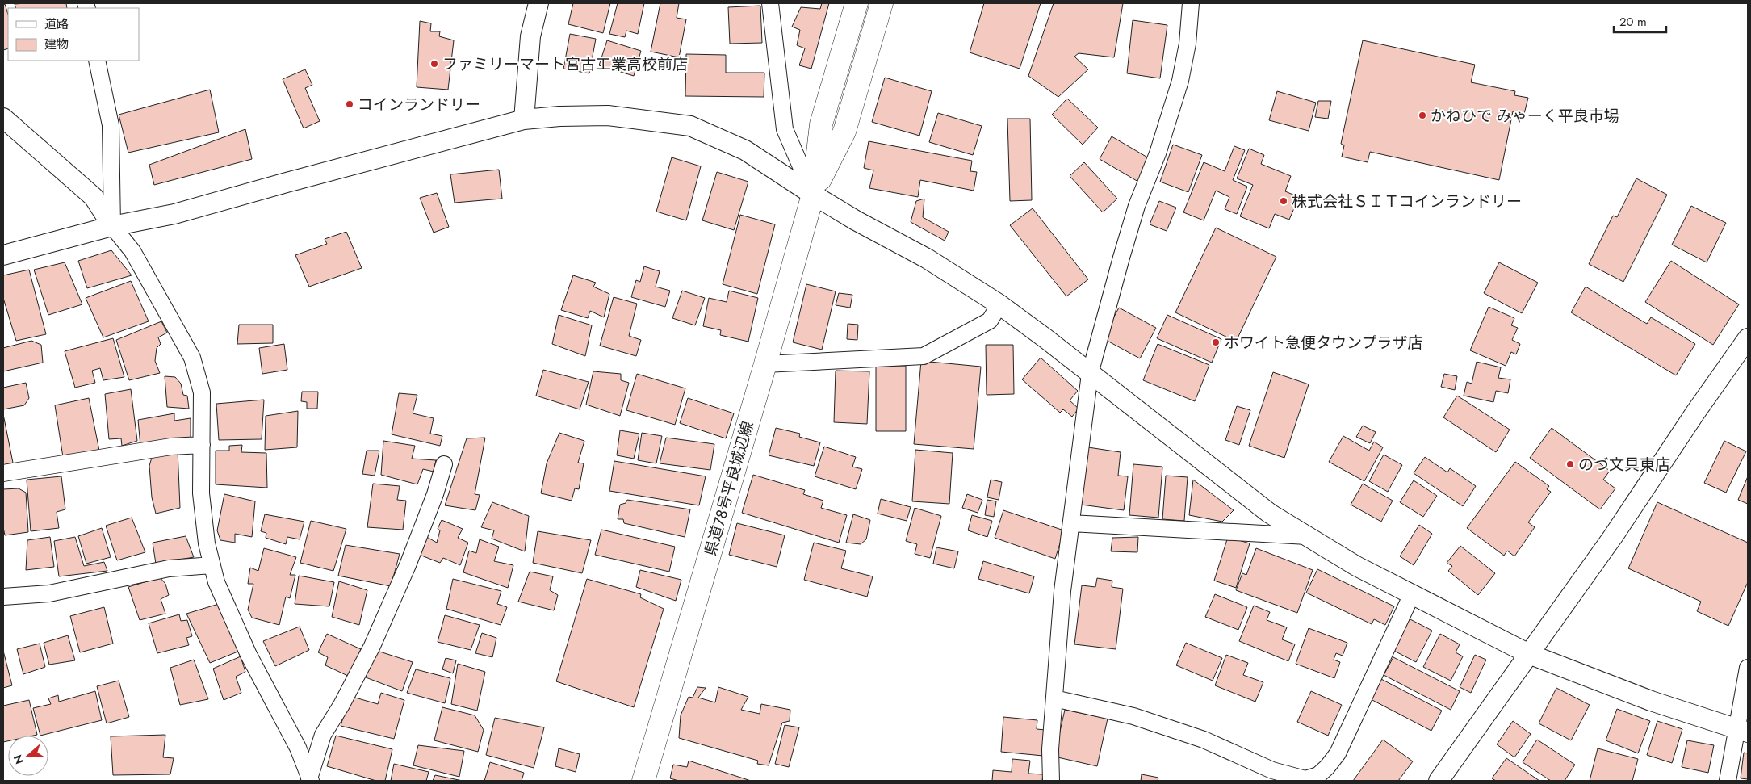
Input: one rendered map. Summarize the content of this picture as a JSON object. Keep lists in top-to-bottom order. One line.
{"streets":{"main road":["県道78号平良城辺線"]},"places":["ファミリーマート宮古工業高校前店","コインランドリー","かねひで みゃーく平良市場","株式会社ＳＩＴコインランドリー","ホワイト急便タウンプラザ店","のづ文具東店"],"legend":["道路","建物"],"scale_bar":"20 m","north":"left"}
